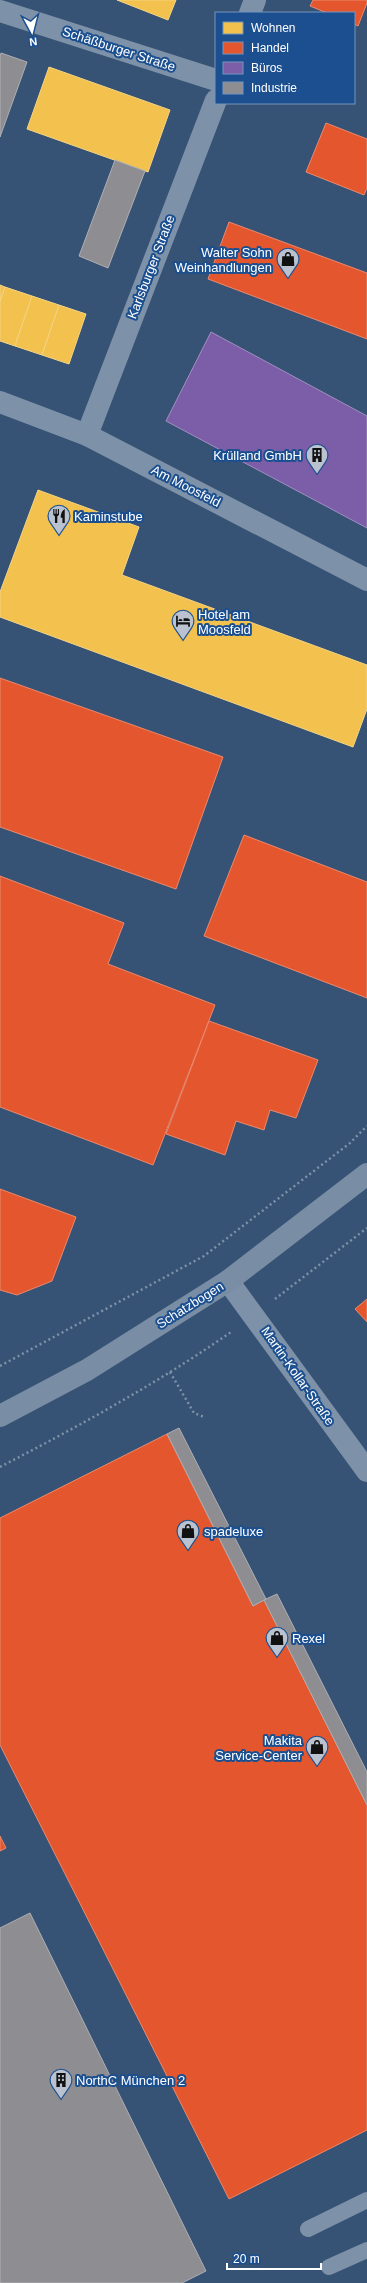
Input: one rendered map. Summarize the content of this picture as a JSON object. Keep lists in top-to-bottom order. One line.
{"streets":{"main road":["Schatzbogen"],"street":["Schäßburger Straße","Karlsburger Straße","Am Moosfeld","Martin-Kollar-Straße"]},"crossings":[["Karlsburger Straße","Am Moosfeld"],["Schatzbogen","Martin-Kollar-Straße"]],"places":{"shop":["Walter Sohn Weinhandlungen","spadeluxe","Rexel","Makita Service-Center"],"building":["Krülland GmbH","NorthC München 2"],"restaurant":["Kaminstube"],"hotel":["Hotel am Moosfeld"]},"legend":["Wohnen","Handel","Büros","Industrie"],"scale_bar":"20 m","north":"bottom"}
